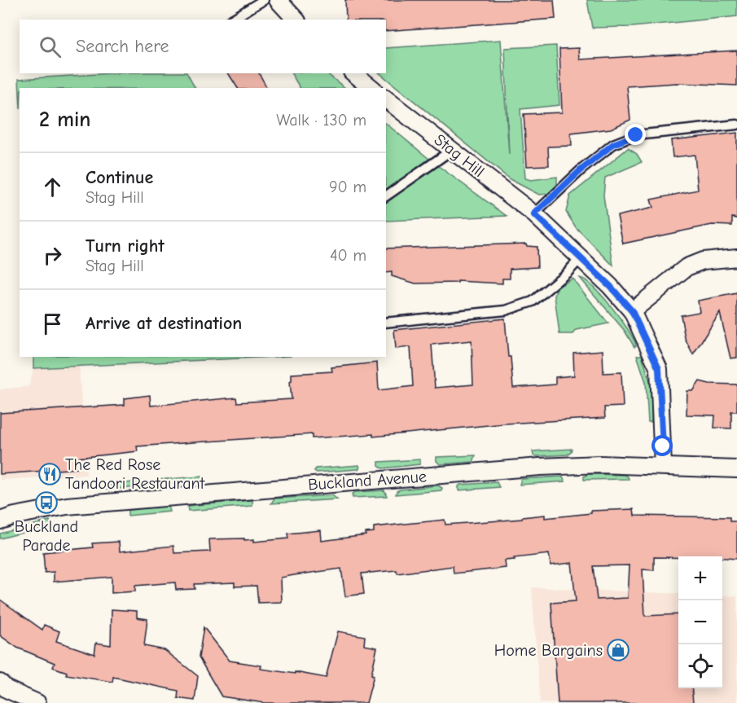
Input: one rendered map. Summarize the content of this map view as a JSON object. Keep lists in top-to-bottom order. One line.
{"streets":{"street":["Stag Hill","Buckland Avenue"]},"crossings":[["Stag Hill","Buckland Avenue"]],"places":{"restaurant":["The Red Rose Tandoori Restaurant"],"bus stop":["Buckland Parade"],"shop":["Home Bargains"]},"page":{"search":"Search here","heading":["2 min","Walk · 130 m"],"list":[["Continue","Stag Hill","90 m"],["Turn right","Stag Hill","40 m"],"Arrive at destination"],"map_buttons":["+","−"]}}
